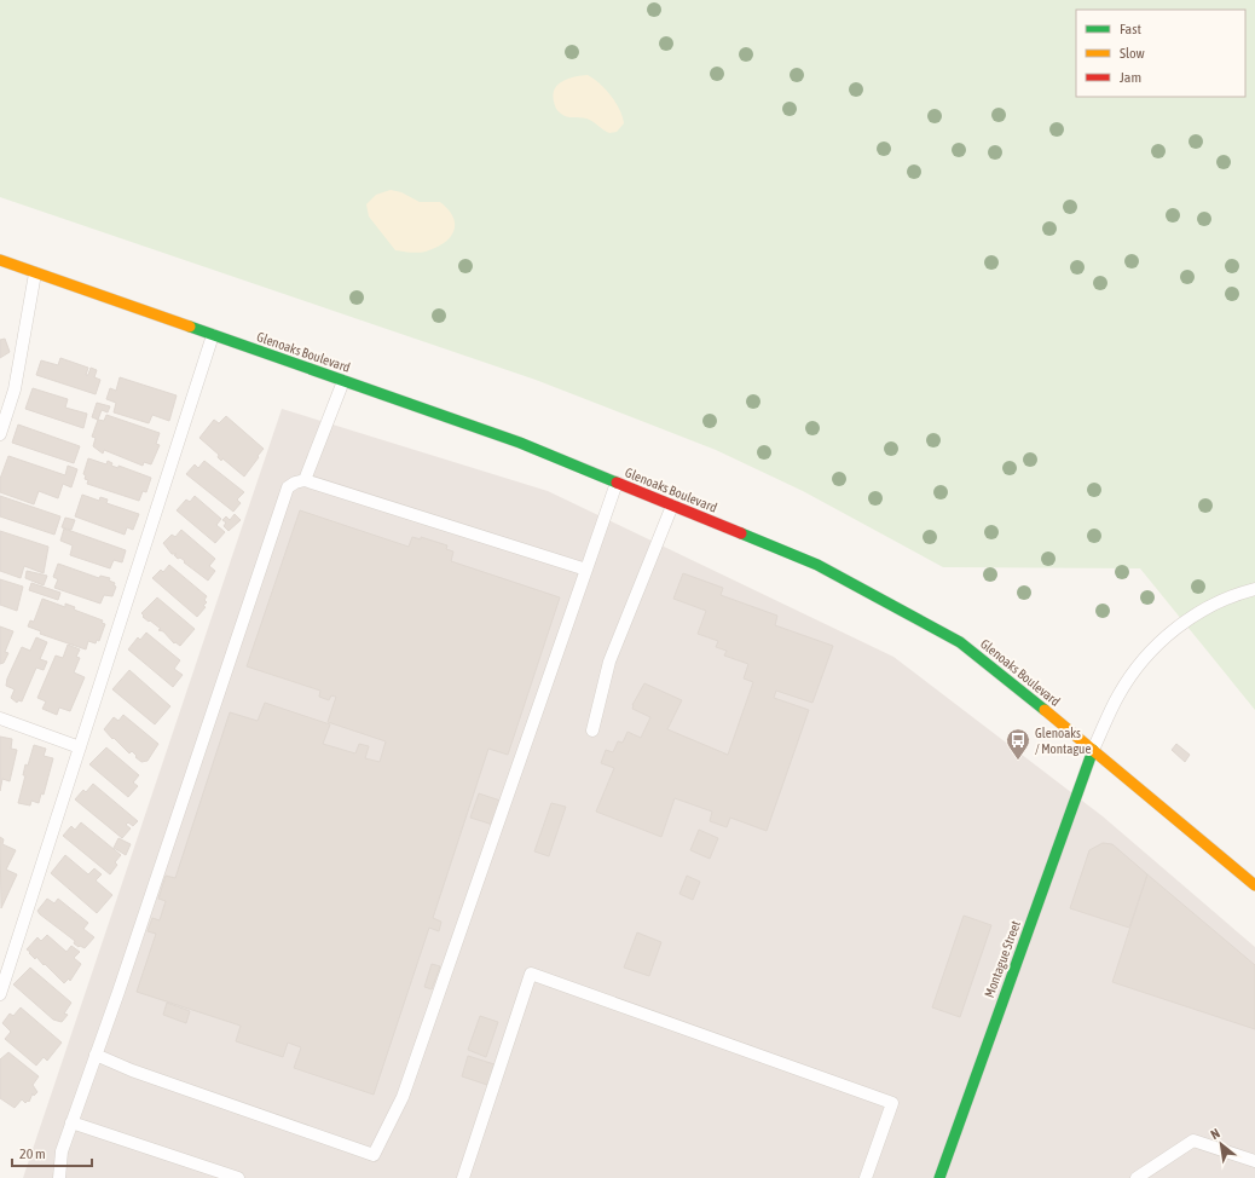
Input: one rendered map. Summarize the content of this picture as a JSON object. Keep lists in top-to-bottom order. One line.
{"streets":{"main road":["Glenoaks Boulevard","Montague Street"]},"crossings":[["Glenoaks Boulevard","Montague Street"]],"places":{"bus stop":["Glenoaks / Montague"]},"legend":["Fast","Slow","Jam"],"scale_bar":"20 m","north":"top left"}
